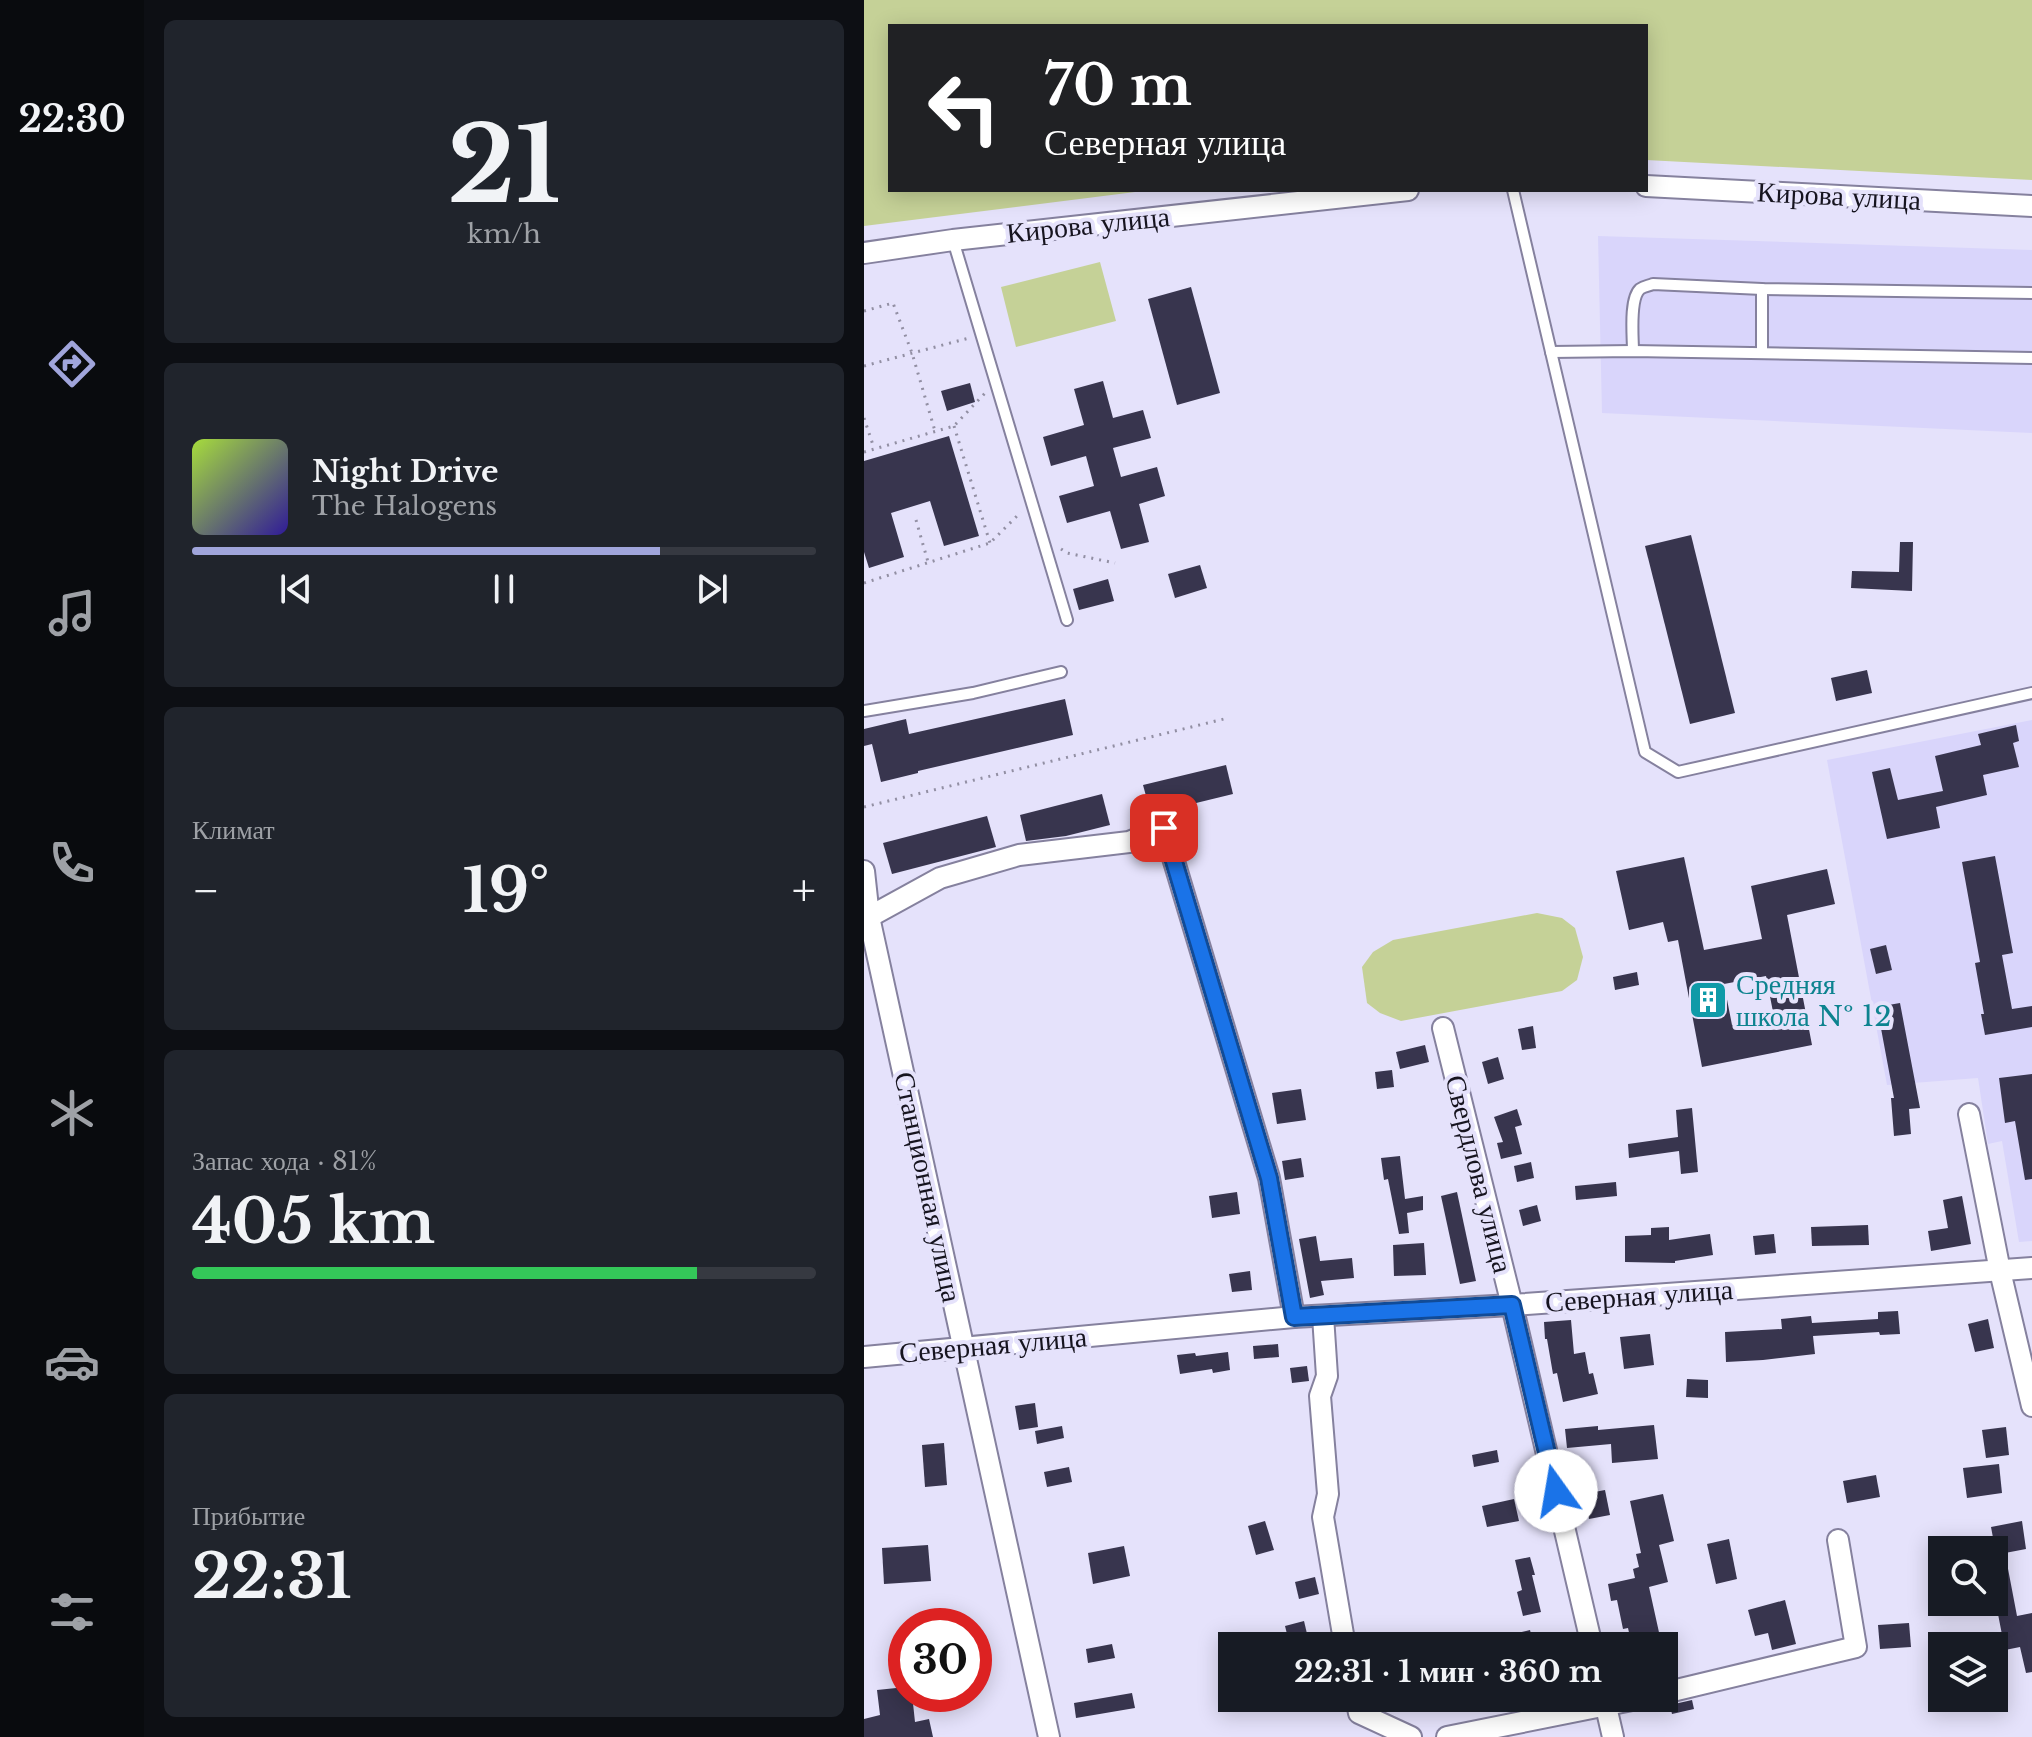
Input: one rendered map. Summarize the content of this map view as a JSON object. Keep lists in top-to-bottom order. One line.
{"streets":{"street":["Кирова улица","Свердлова улица","Станционная улица","Северная улица"]},"crossings":[["Свердлова улица","Северная улица"],["Станционная улица","Северная улица"]],"places":{"building":["Средняя школа № 12"]},"page":{"tabs":"22:30","tile":[["21","km/h"],"Климат",["Запас хода · 81%","405 km"],["Прибытие","22:31"]],"turn":["70 m","Северная улица"],"song":["Night Drive","The Halogens"],"heat":["−","19°","+"],"limit":"30","trip":"22:31 · 1 мин · 360 m"}}
